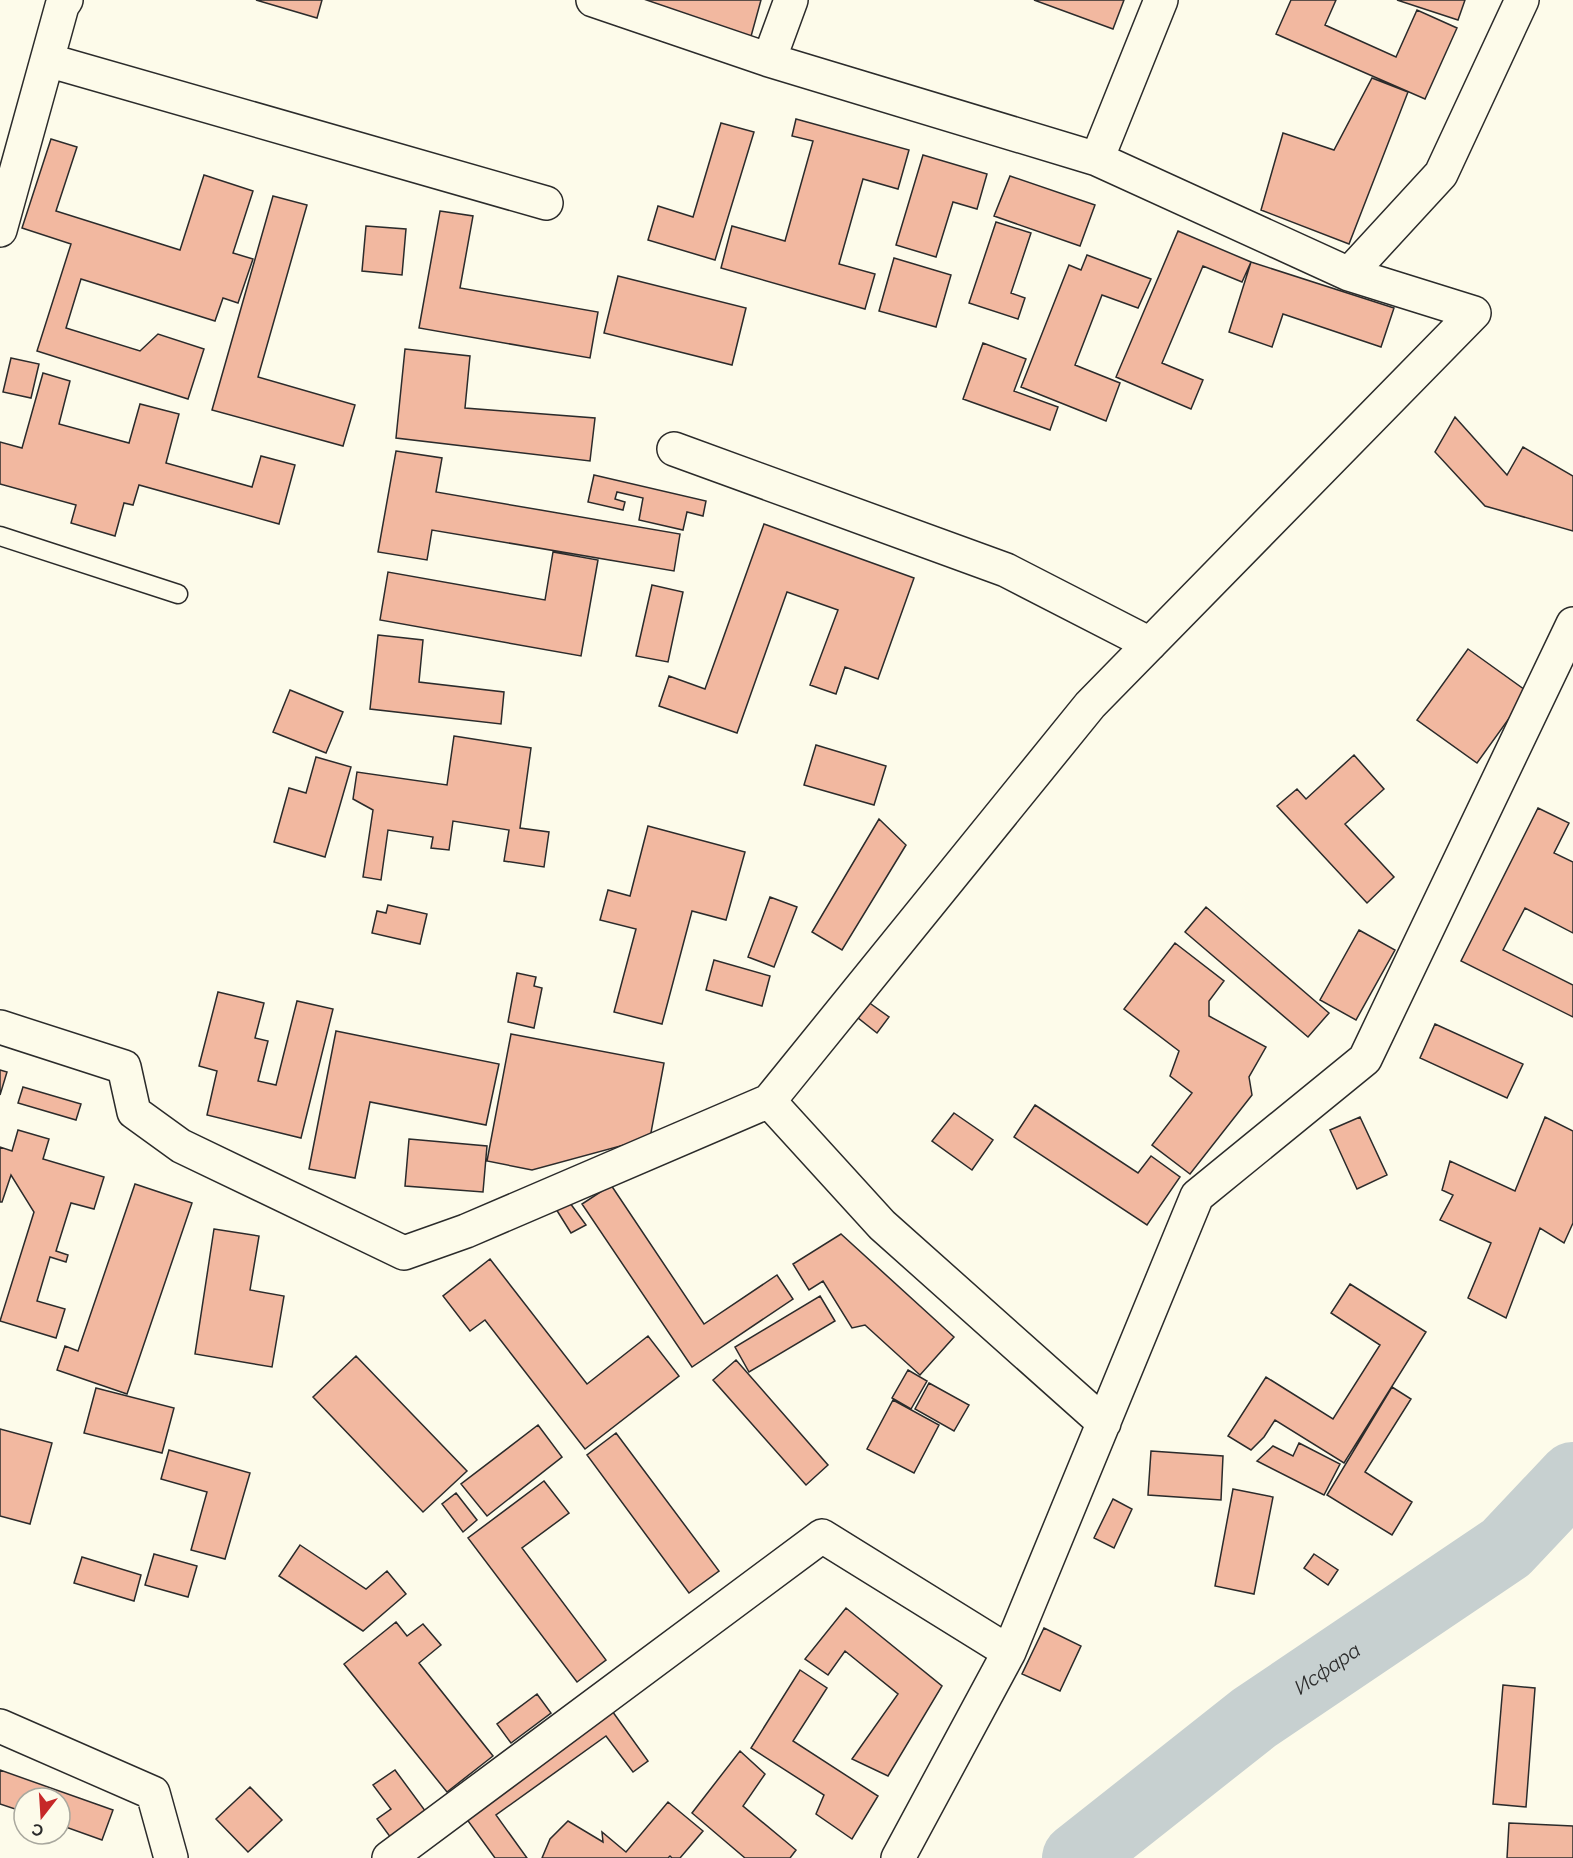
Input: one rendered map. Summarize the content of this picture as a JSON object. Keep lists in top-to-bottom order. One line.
{"water":["Исфара"],"north":"bottom"}
